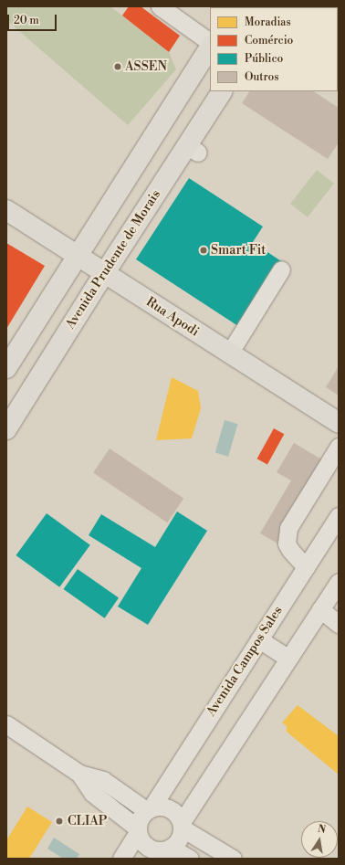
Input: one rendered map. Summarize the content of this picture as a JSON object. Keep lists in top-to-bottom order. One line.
{"streets":{"main road":["Avenida Prudente de Morais","Rua Apodi"],"street":["Avenida Campos Sales"]},"crossings":[["Avenida Prudente de Morais","Rua Apodi"]],"places":["ASSEN","Smart Fit","CLIAP"],"legend":["Moradias","Comércio","Público","Outros"],"scale_bar":"20 m","north":"top"}
